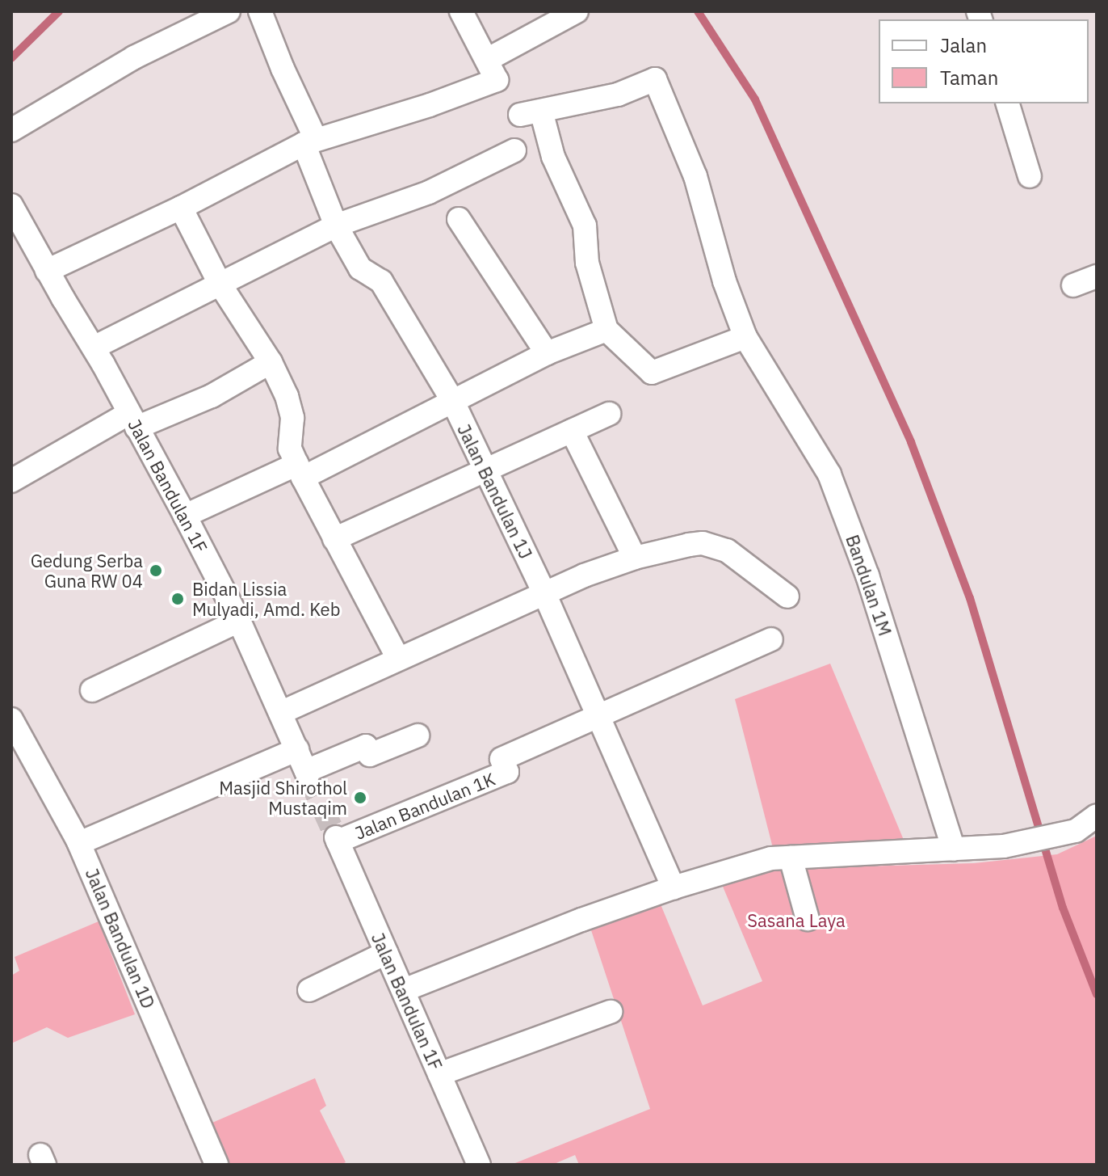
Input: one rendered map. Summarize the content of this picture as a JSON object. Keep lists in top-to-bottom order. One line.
{"streets":{"street":["Jalan Bandulan 1F","Jalan Bandulan 1J","Bandulan 1M","Jalan Bandulan 1K","Jalan Bandulan 1D"]},"crossings":[["Jalan Bandulan 1F","Jalan Bandulan 1K"],["Jalan Bandulan 1J","Jalan Bandulan 1K"]],"parks":["Sasana Laya"],"places":["Gedung Serba Guna RW 04","Bidan Lissia Mulyadi, Amd. Keb","Masjid Shirothol Mustaqim"],"legend":["Jalan","Taman"]}
